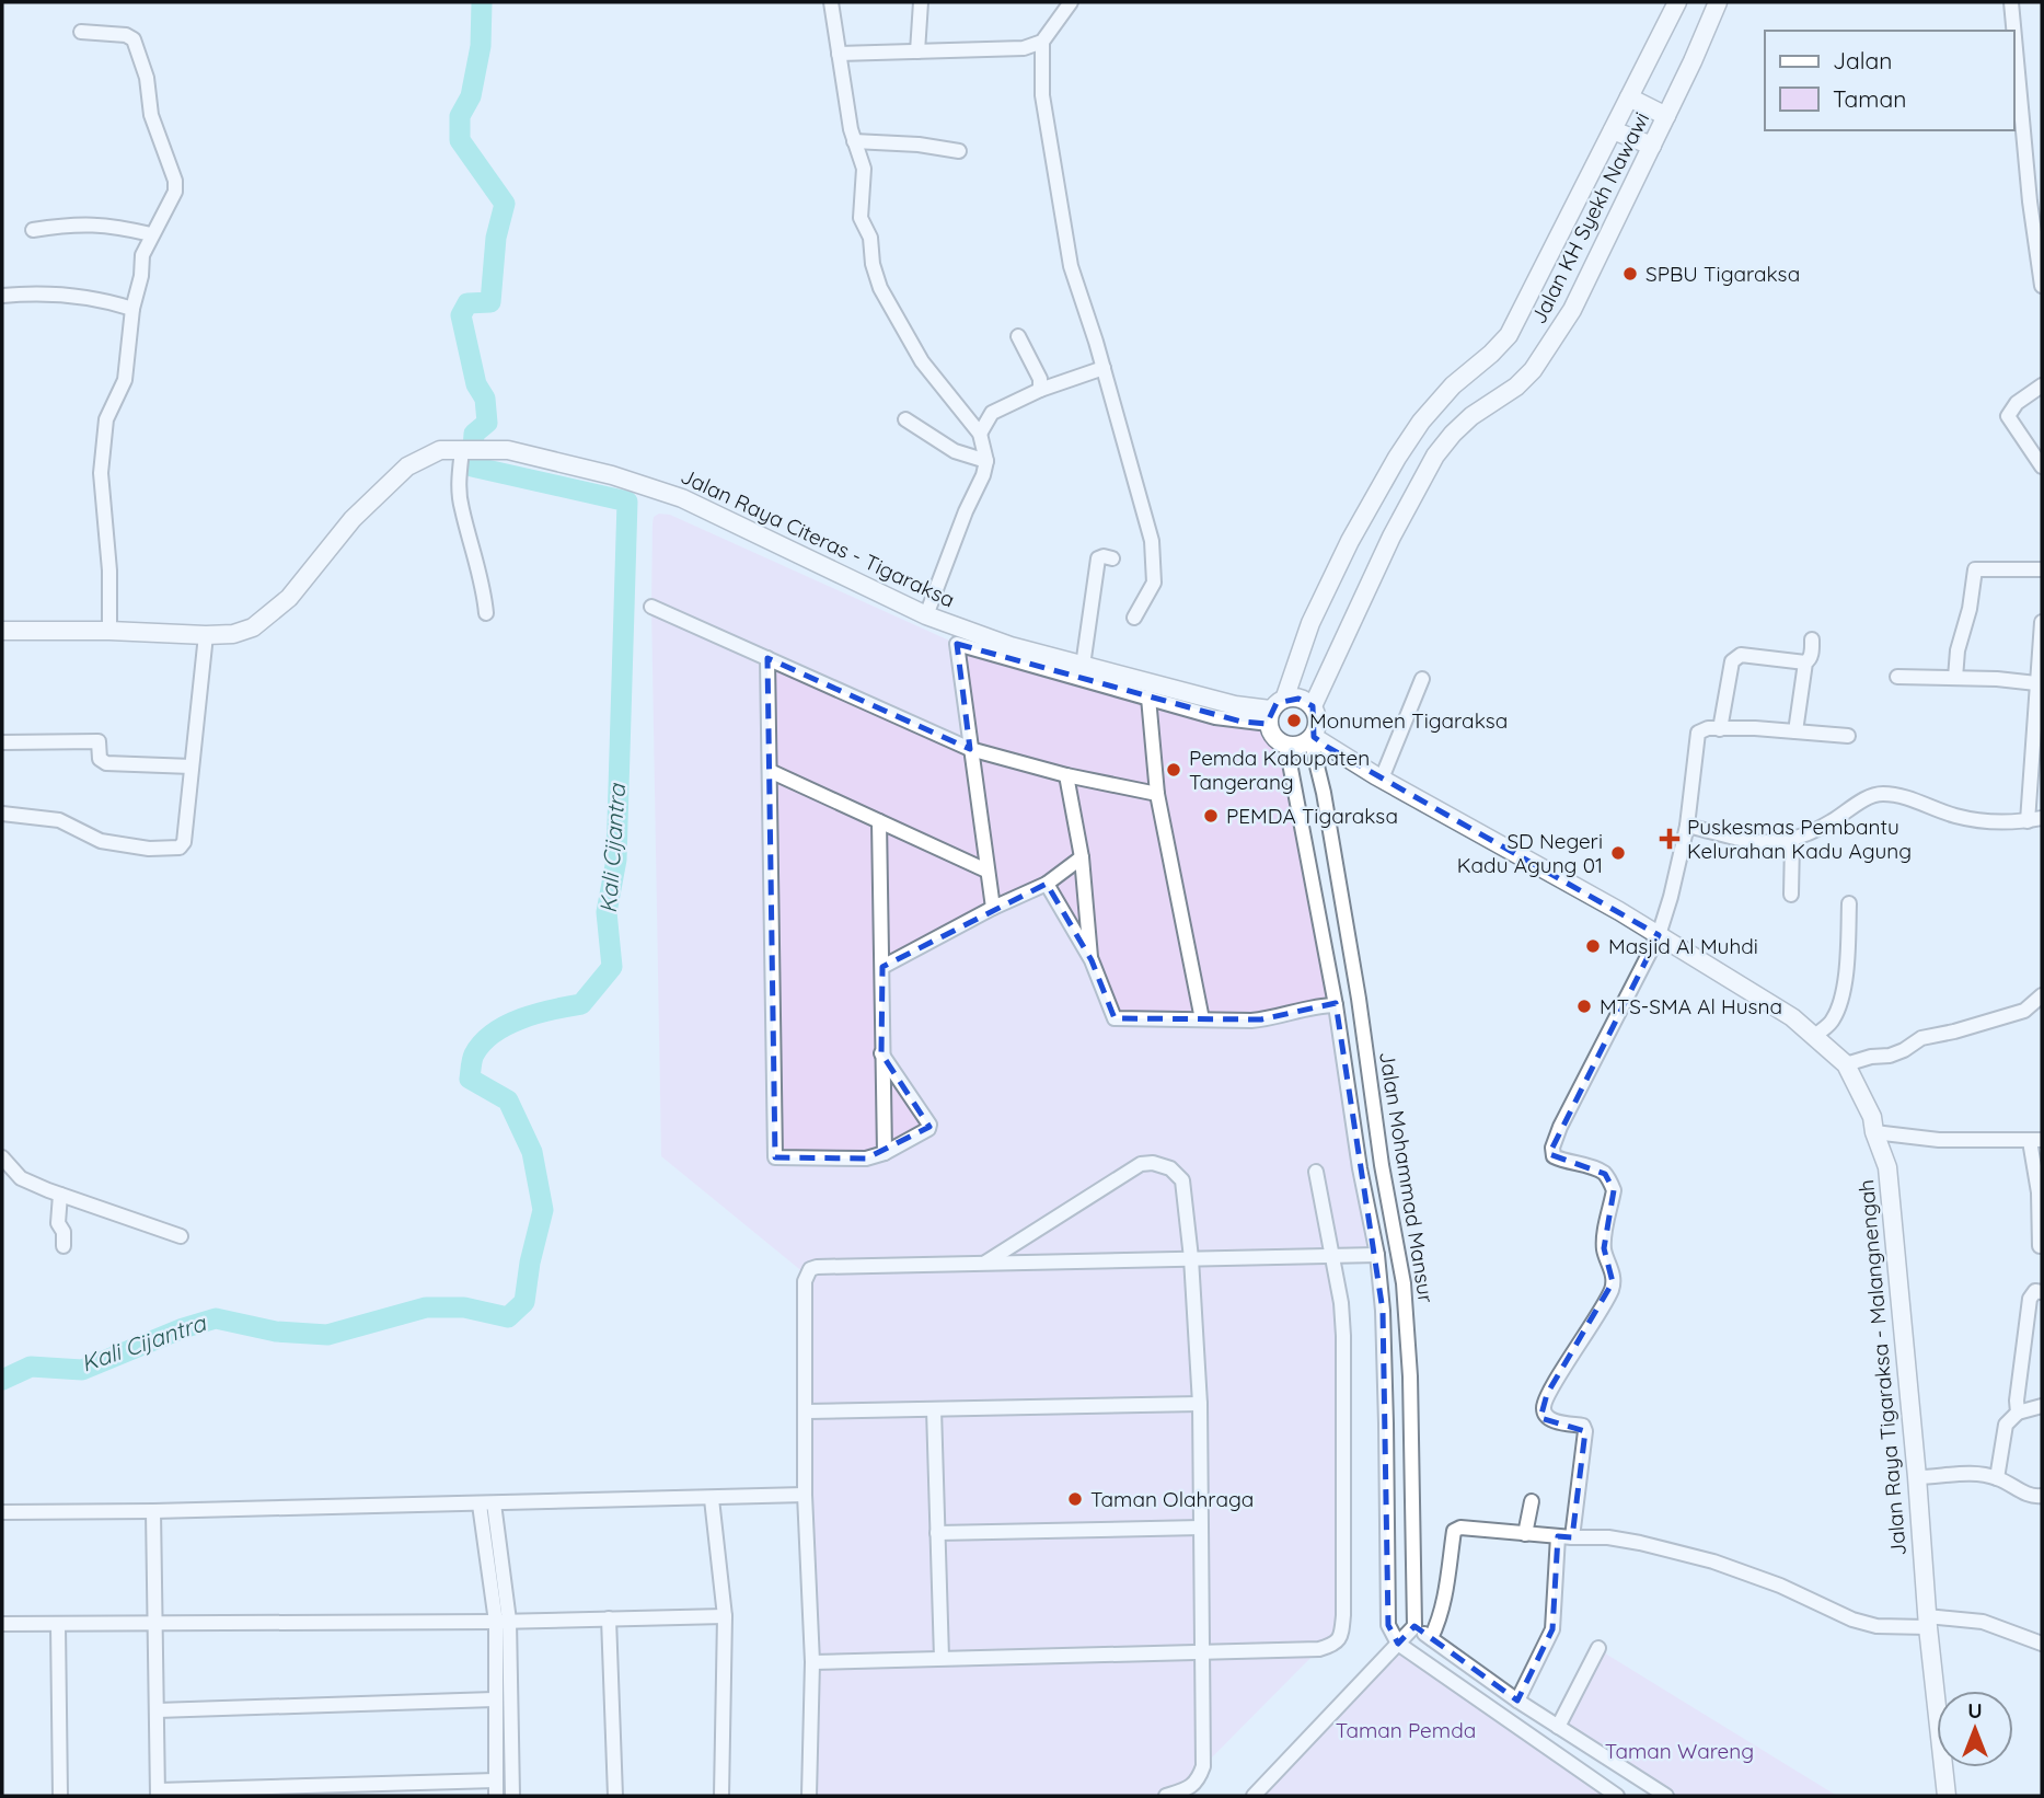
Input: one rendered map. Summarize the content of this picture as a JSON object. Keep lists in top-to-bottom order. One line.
{"streets":{"main road":["Jalan KH Syekh Nawawi","Jalan Raya Citeras - Tigaraksa","Jalan Raya Tigaraksa - Malangnengah"],"street":["Jalan Mohammad Mansur"]},"crossings":[["Jalan KH Syekh Nawawi","Jalan Raya Citeras - Tigaraksa"],["Jalan KH Syekh Nawawi","Jalan Mohammad Mansur"],["Jalan KH Syekh Nawawi","Jalan Raya Tigaraksa - Malangnengah"],["Jalan Raya Citeras - Tigaraksa","Jalan Mohammad Mansur"],["Jalan Raya Citeras - Tigaraksa","Jalan Raya Tigaraksa - Malangnengah"],["Jalan Mohammad Mansur","Jalan Raya Tigaraksa - Malangnengah"]],"water":["Kali Cijantra"],"parks":["Taman Pemda","Taman Wareng"],"places":{"other":["SPBU Tigaraksa","Monumen Tigaraksa","Pemda Kabupaten Tangerang","PEMDA Tigaraksa","SD Negeri Kadu Agung 01","Masjid Al Muhdi","MTS-SMA Al Husna","Taman Olahraga"],"health":["Puskesmas Pembantu Kelurahan Kadu Agung"]},"legend":["Jalan","Taman"],"north":"top"}
